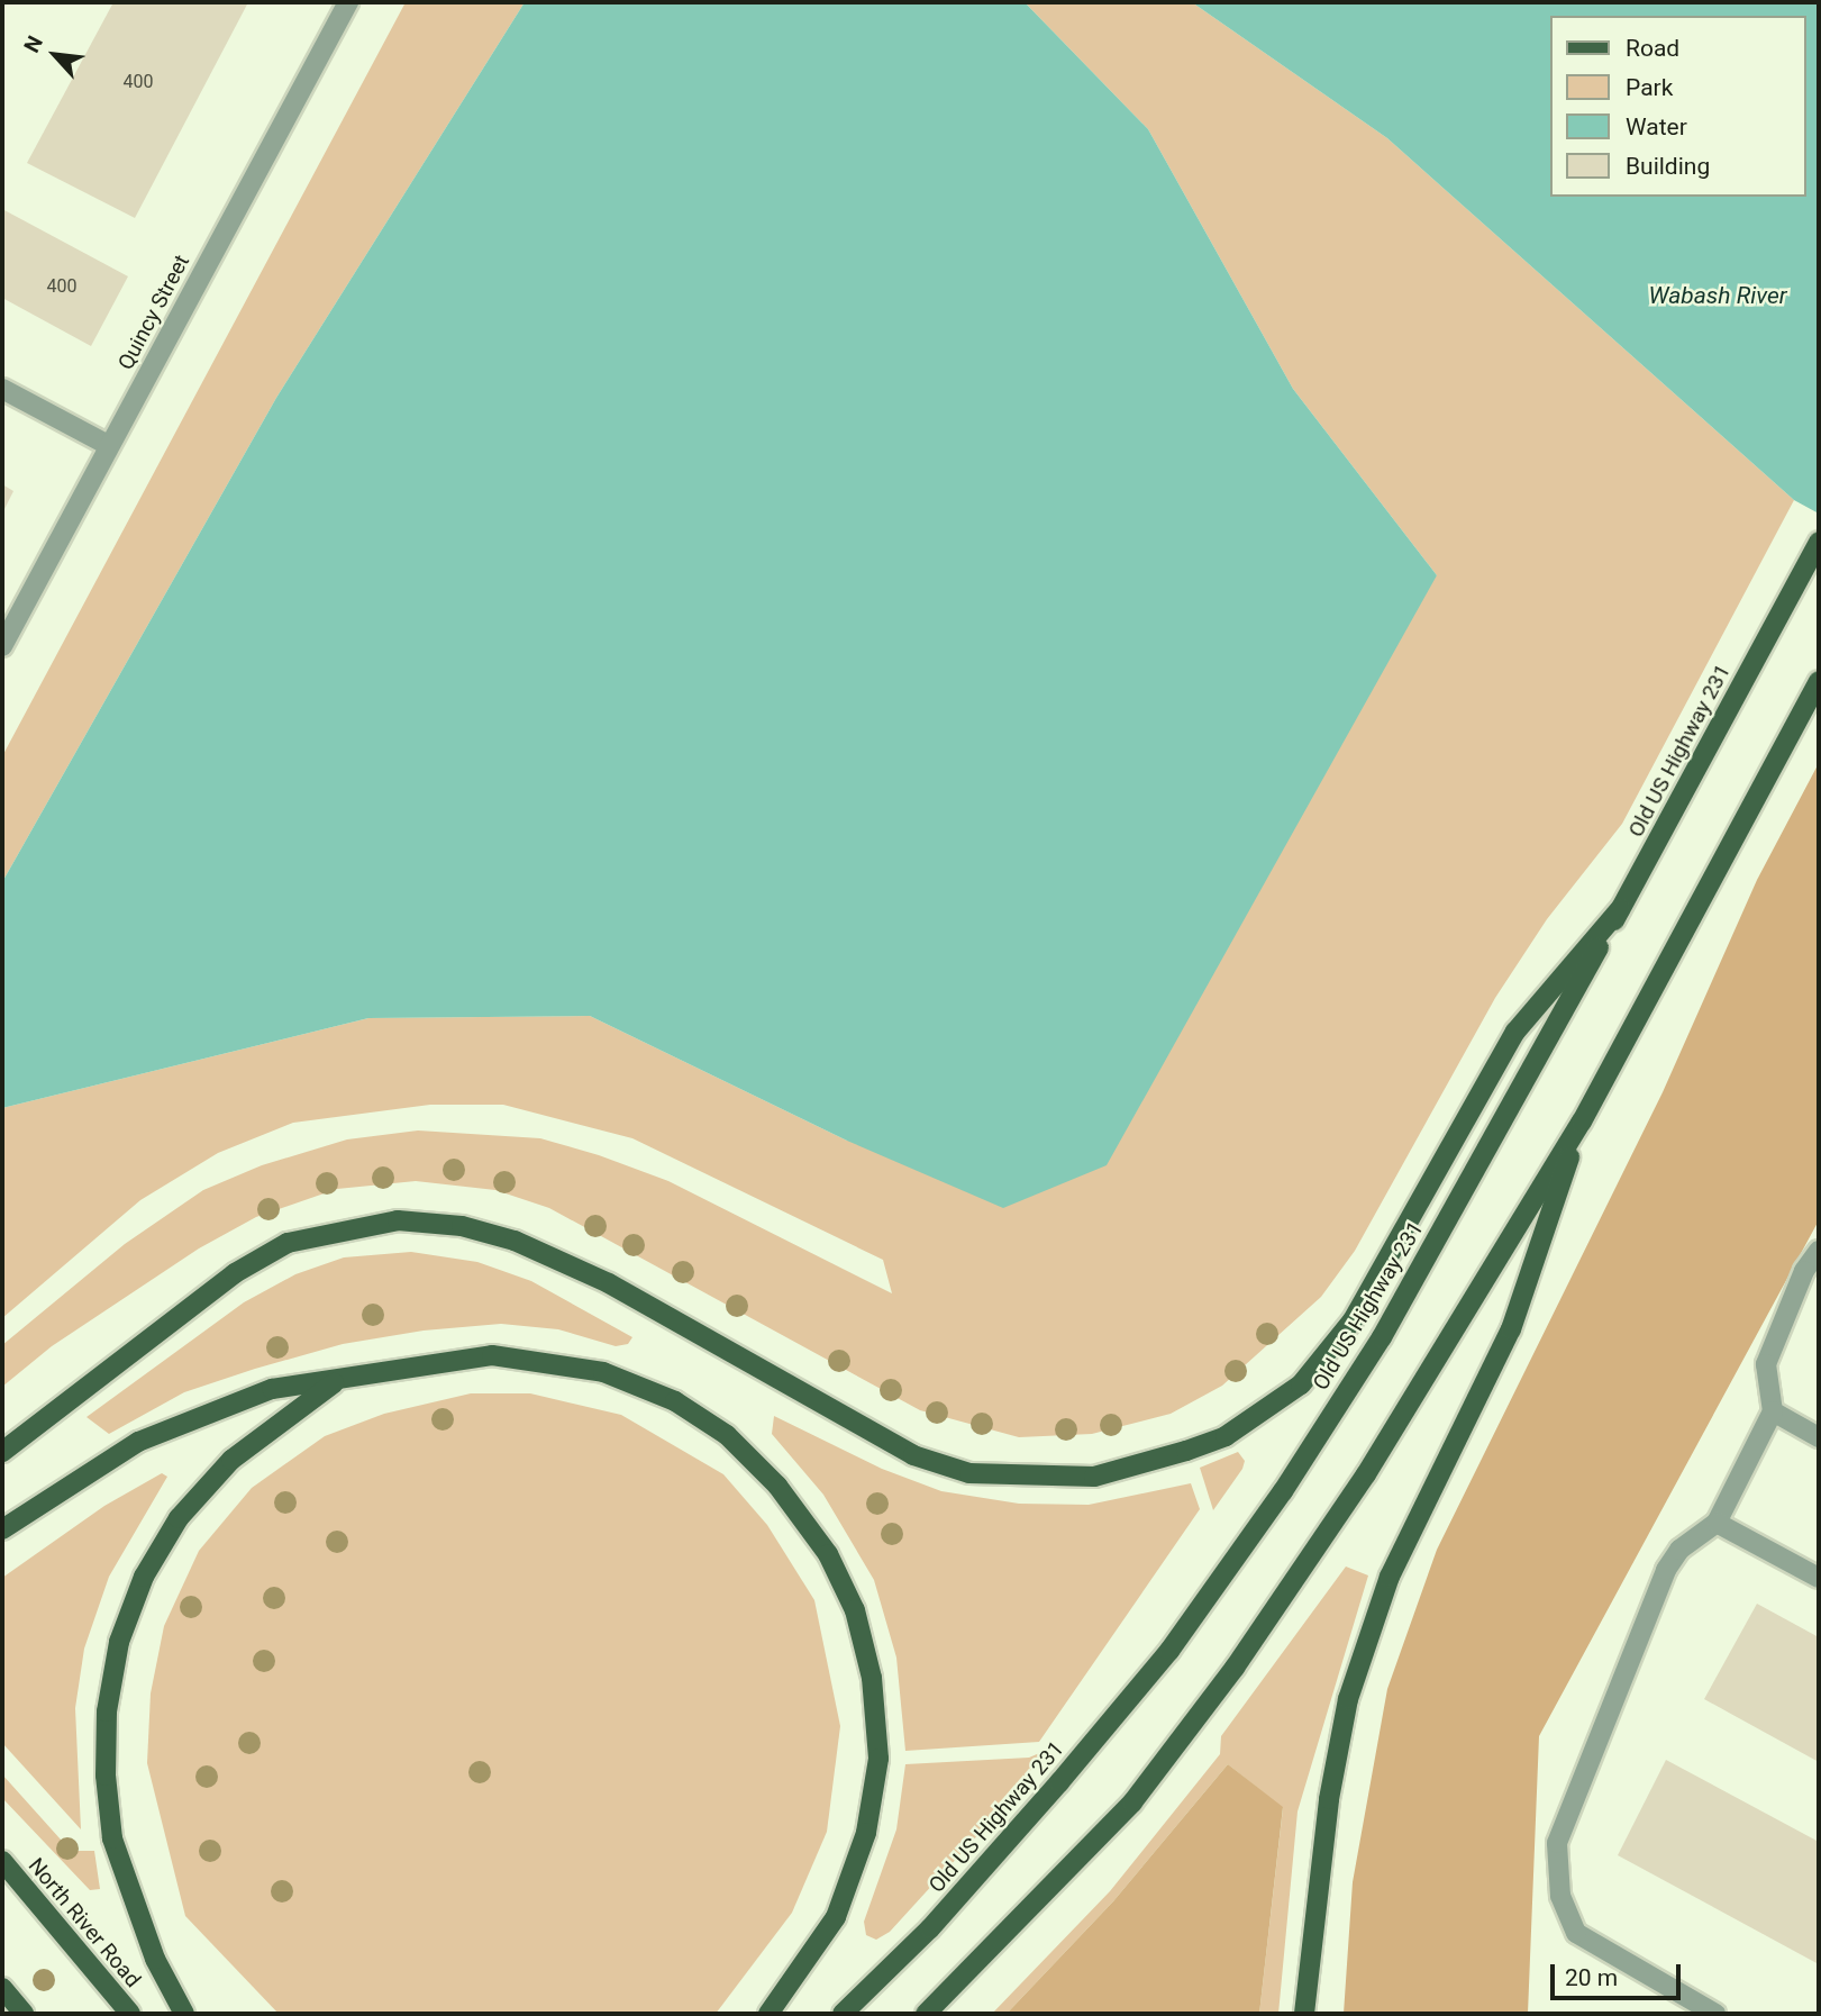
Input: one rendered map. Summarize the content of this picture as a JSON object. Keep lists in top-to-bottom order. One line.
{"streets":{"main road":["Old US Highway 231","North River Road"],"lane":["Quincy Street"]},"water":["Wabash River"],"house_numbers":["400","400"],"legend":["Road","Park","Water","Building"],"scale_bar":"20 m","north":"top left"}
